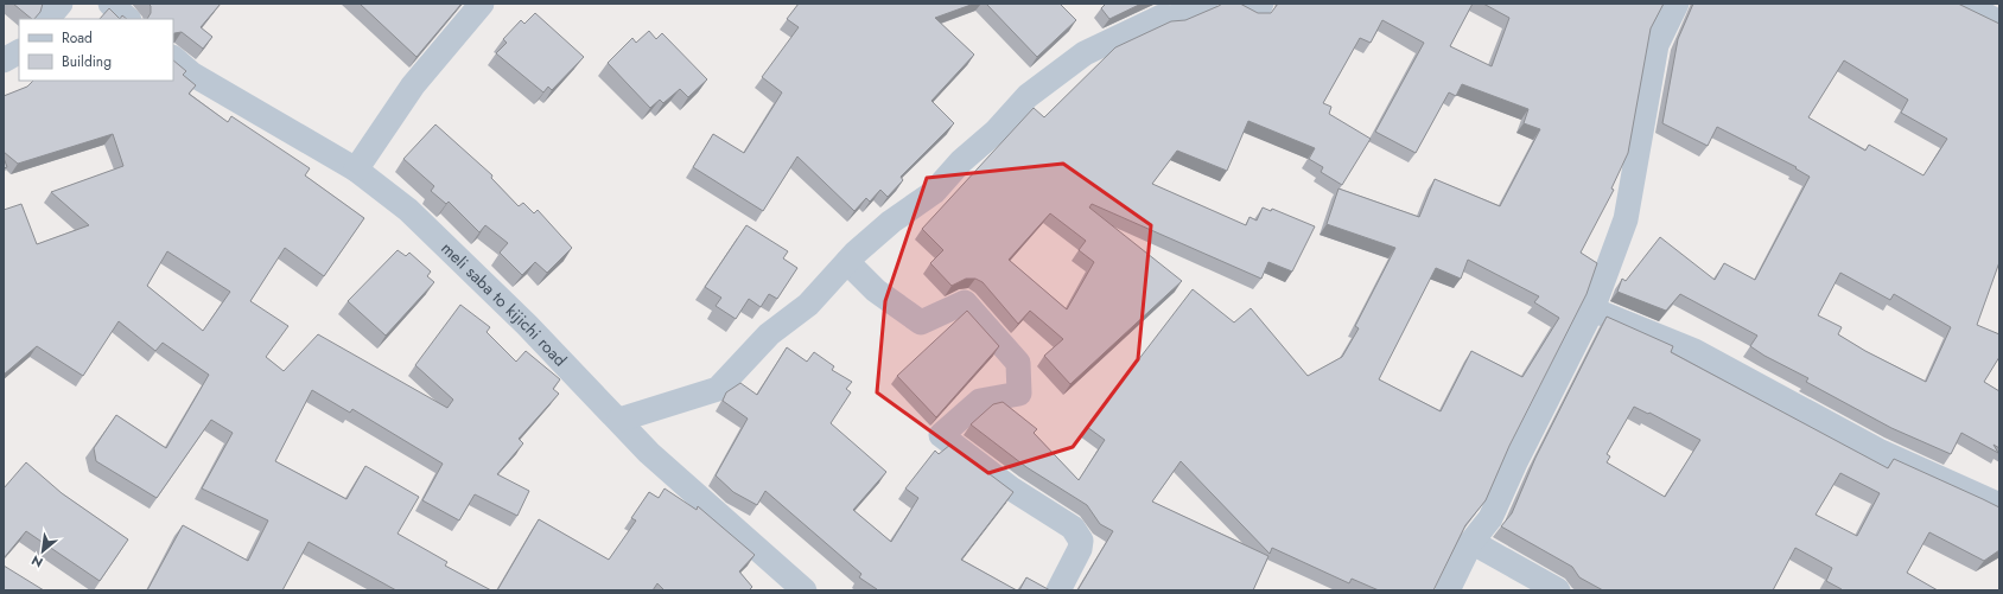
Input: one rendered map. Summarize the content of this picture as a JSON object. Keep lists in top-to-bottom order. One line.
{"streets":{"street":["meli saba to kijichi road"]},"legend":["Road","Building"],"north":"bottom left"}
